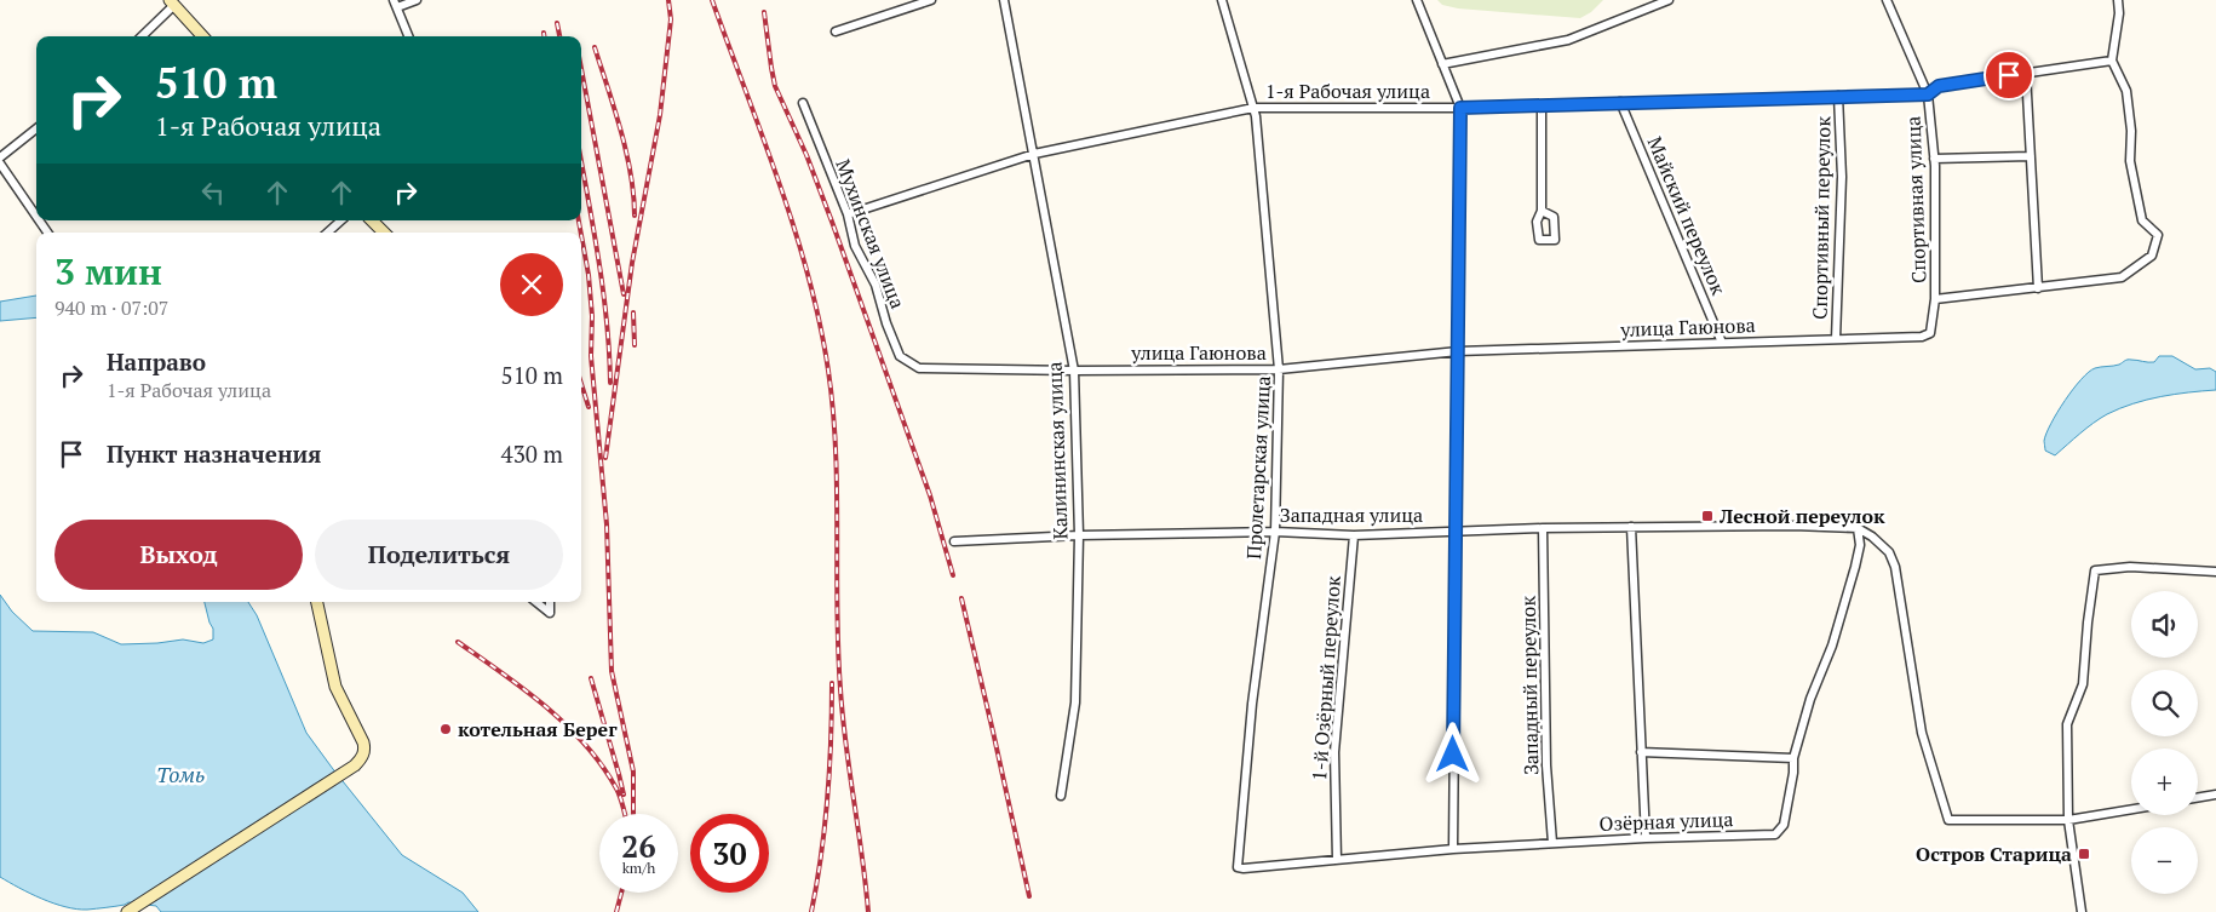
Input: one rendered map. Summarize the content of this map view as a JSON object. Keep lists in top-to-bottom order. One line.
{"streets":{"street":["1-я Рабочая улица","Спортивная улица","Майский переулок","Спортивный переулок","Мухинская улица","улица Гаюнова","Калининская улица","Пролетарская улица","Западная улица","1-й Озёрный переулок","Западный переулок","Озёрная улица"]},"crossings":[["1-я Рабочая улица","Спортивная улица"],["1-я Рабочая улица","Майский переулок"],["1-я Рабочая улица","Спортивный переулок"],["1-я Рабочая улица","Мухинская улица"],["1-я Рабочая улица","Калининская улица"],["1-я Рабочая улица","Пролетарская улица"],["Спортивная улица","улица Гаюнова"],["Майский переулок","улица Гаюнова"],["Спортивный переулок","улица Гаюнова"],["Мухинская улица","улица Гаюнова"],["улица Гаюнова","Калининская улица"],["улица Гаюнова","Пролетарская улица"],["Калининская улица","Западная улица"],["Пролетарская улица","Западная улица"],["Пролетарская улица","Озёрная улица"],["Западная улица","1-й Озёрный переулок"],["Западная улица","Западный переулок"],["Западная улица","Озёрная улица"],["1-й Озёрный переулок","Озёрная улица"],["Западный переулок","Озёрная улица"]],"water":["Томь"],"places":{"transit":["Лесной переулок","Остров Старица"],"other":["котельная Берег"]},"page":{"turn":["510 m","1-я Рабочая улица"],"heading":["3 мин","940 m · 07:07"],"list":[{"name":"Направо","note":"1-я Рабочая улица","value":"510 m"},{"name":"Пункт назначения","value":"430 m"}],"buttons":["Выход","Поделиться"],"map_buttons":["+","−"],"speed":"26 km/h","limit":"30"}}
